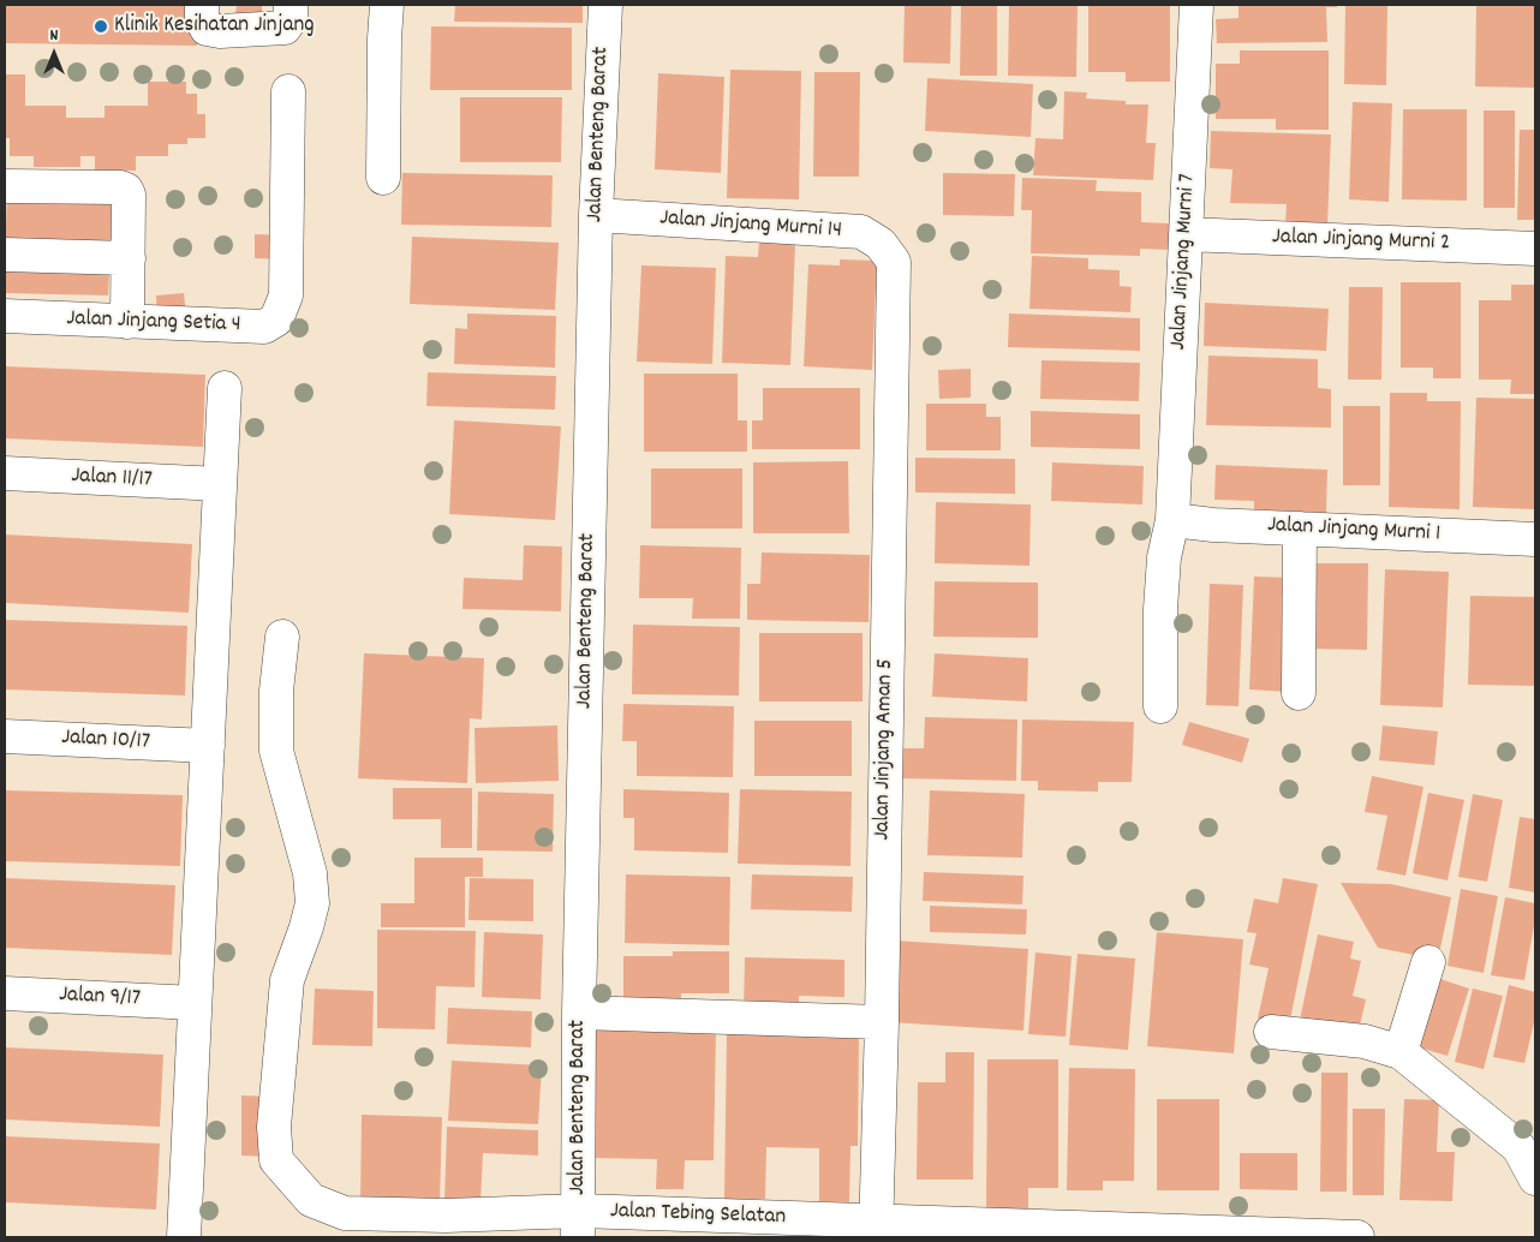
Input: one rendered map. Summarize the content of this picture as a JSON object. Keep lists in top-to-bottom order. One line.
{"streets":{"street":["Jalan Benteng Barat","Jalan Jinjang Murni 14","Jalan Jinjang Murni 2","Jalan Jinjang Murni 7","Jalan Jinjang Setia 4","Jalan 11/17","Jalan Jinjang Murni 1","Jalan 10/17","Jalan Jinjang Aman 5","Jalan 9/17","Jalan Tebing Selatan"]},"crossings":[["Jalan Benteng Barat","Jalan Jinjang Murni 14"],["Jalan Benteng Barat","Jalan Tebing Selatan"],["Jalan Jinjang Murni 14","Jalan Jinjang Aman 5"],["Jalan Jinjang Murni 2","Jalan Jinjang Murni 7"],["Jalan Jinjang Murni 7","Jalan Jinjang Murni 1"],["Jalan Jinjang Aman 5","Jalan Tebing Selatan"]],"places":["Klinik Kesihatan Jinjang"],"north":"top"}
